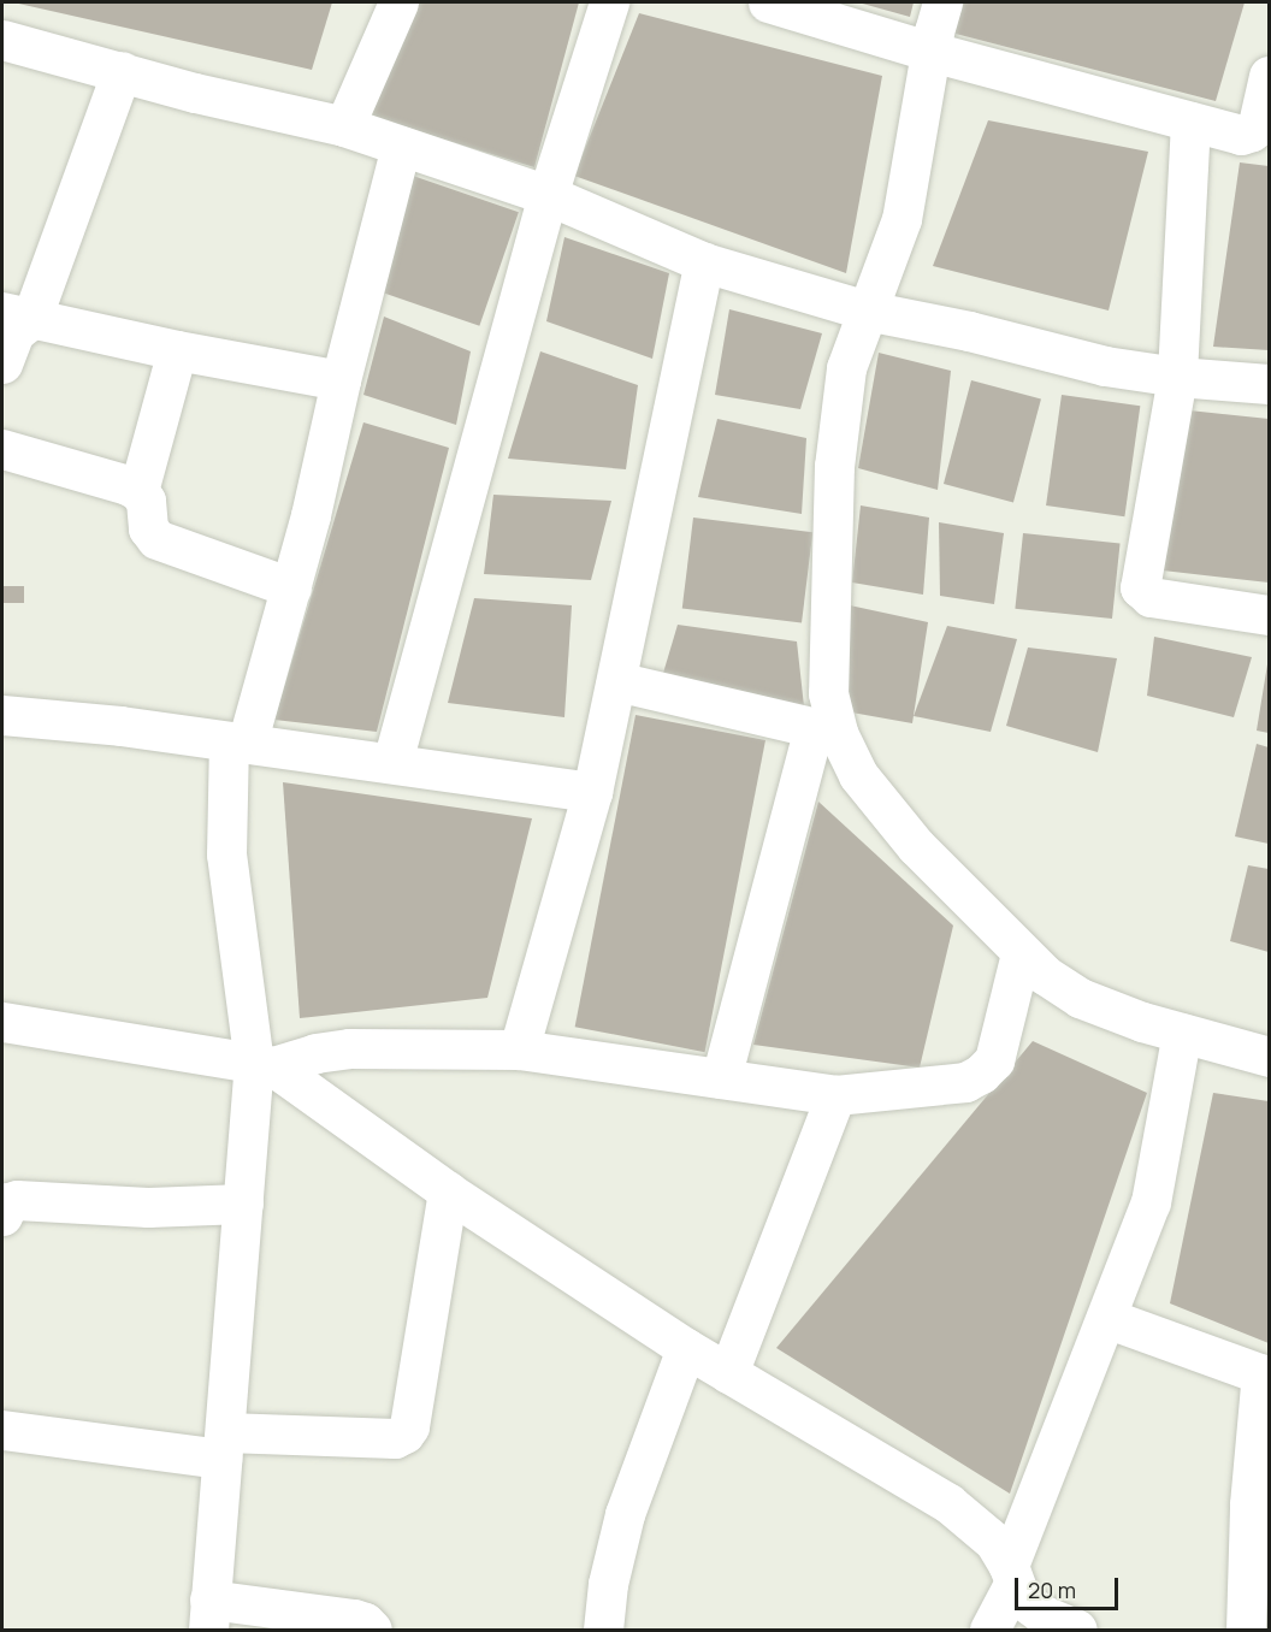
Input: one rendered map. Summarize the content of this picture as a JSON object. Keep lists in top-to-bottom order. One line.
{"scale_bar":"20 m"}
